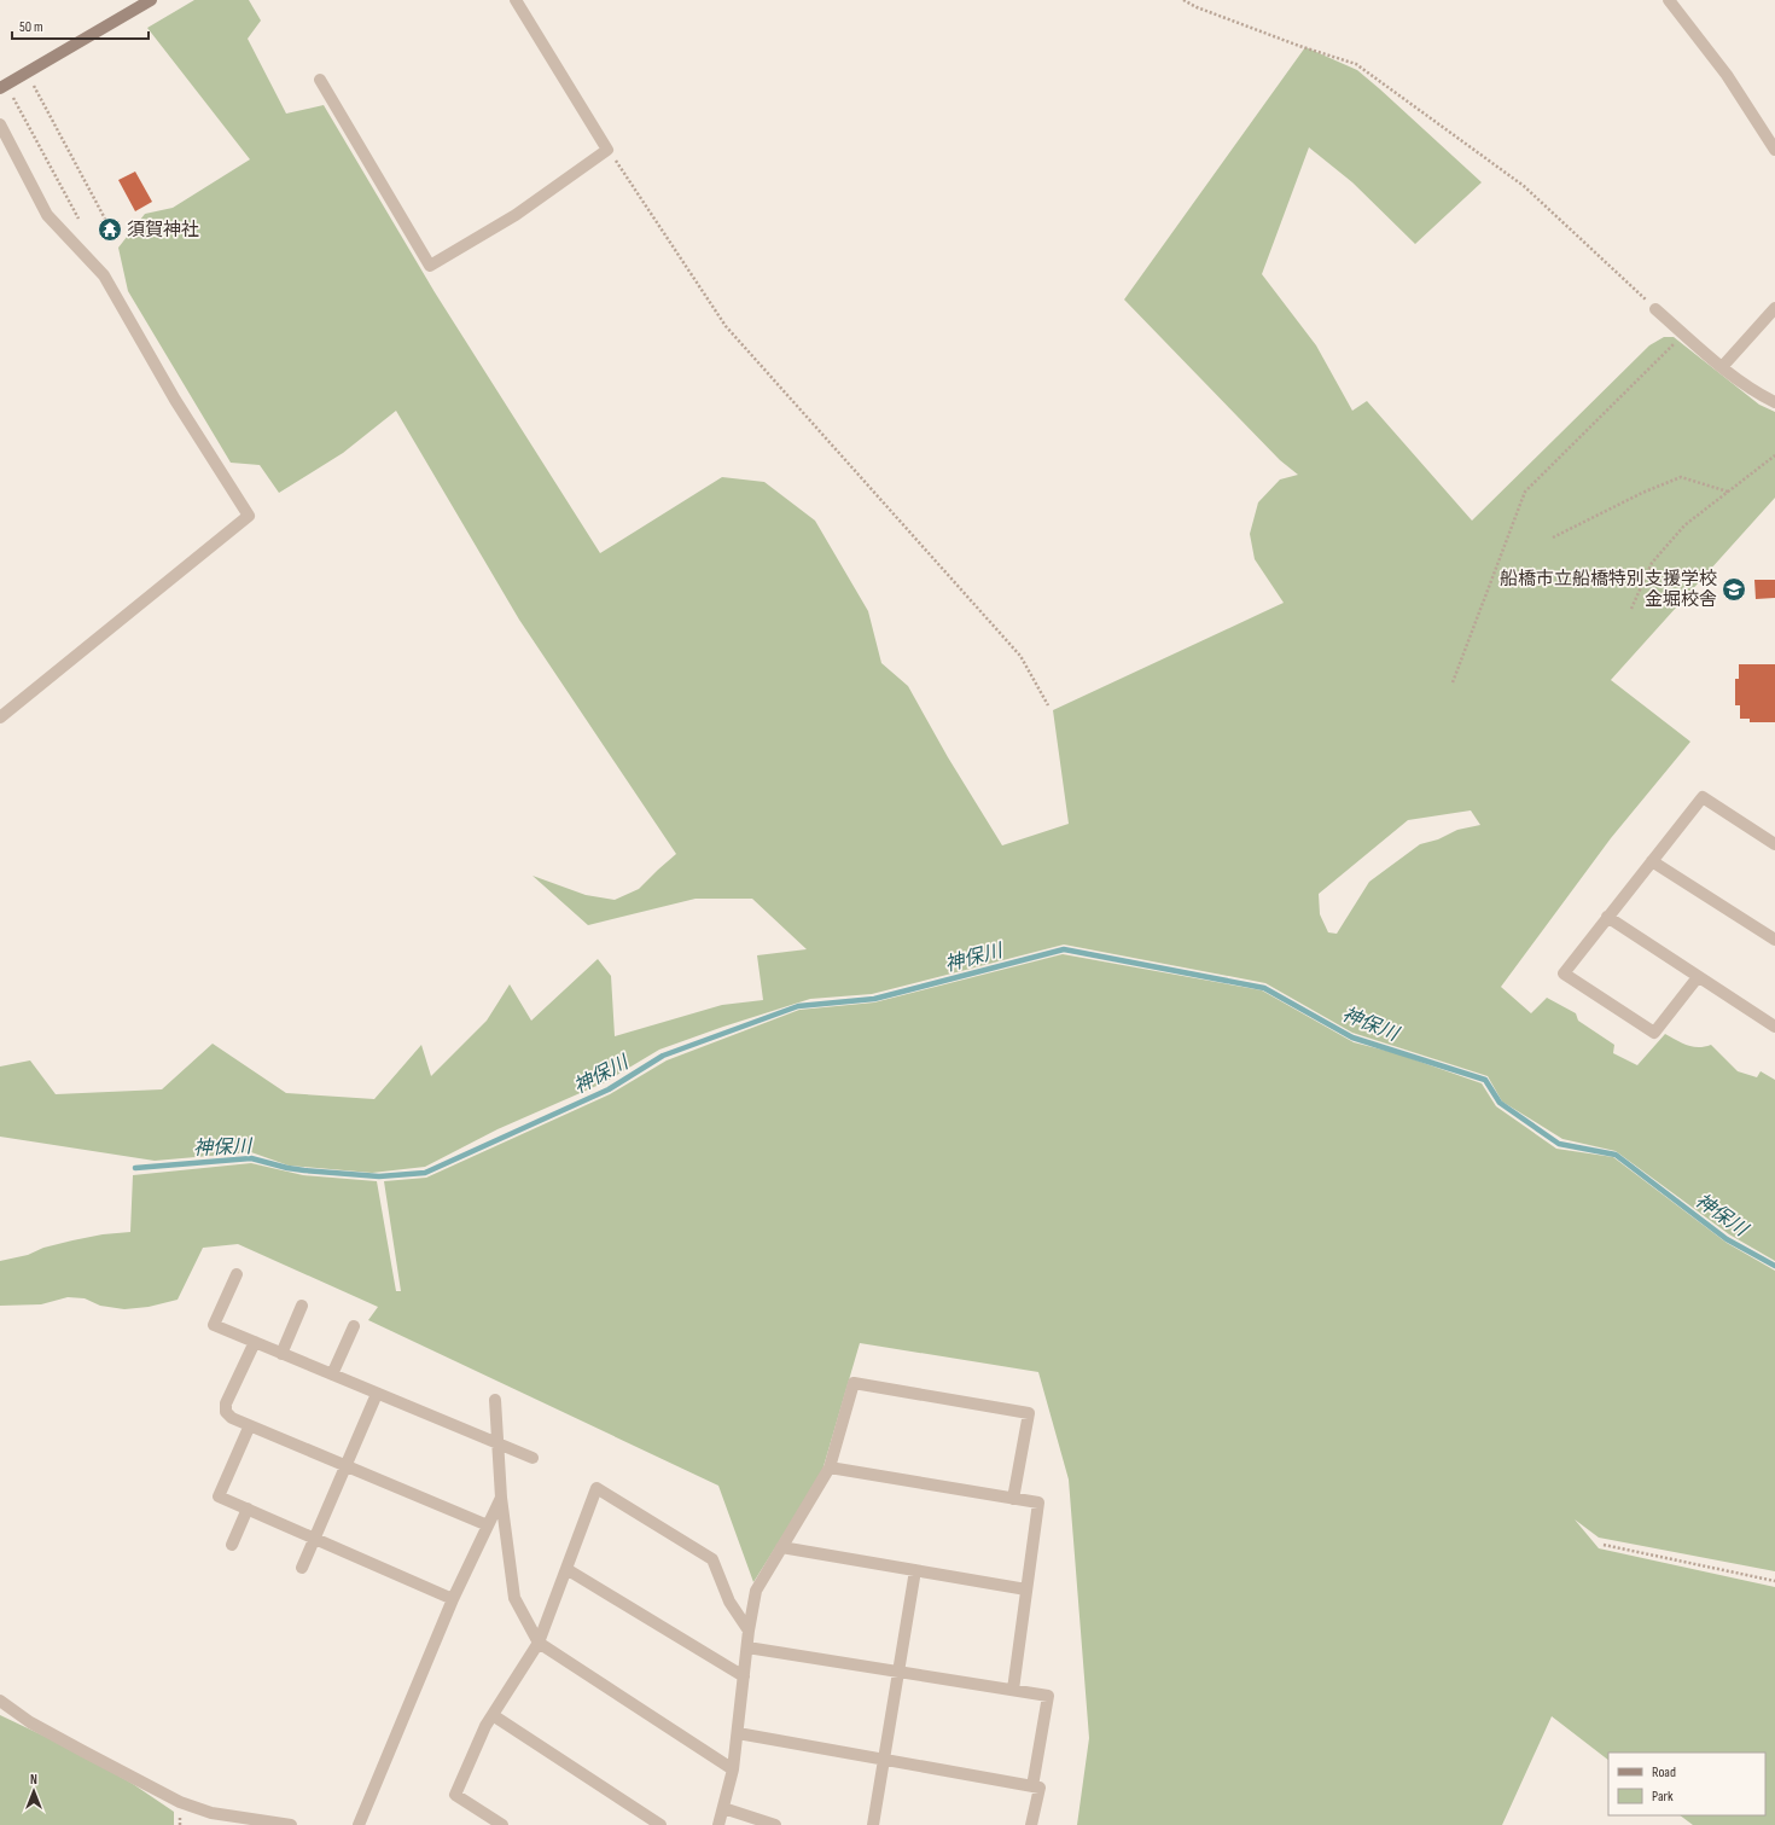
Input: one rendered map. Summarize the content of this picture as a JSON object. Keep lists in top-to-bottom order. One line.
{"water":["神保川"],"places":{"temple":["須賀神社"],"school or university":["船橋市立船橋特別支援学校 金堀校舎"]},"legend":["Road","Park"],"scale_bar":"50 m","north":"top"}
